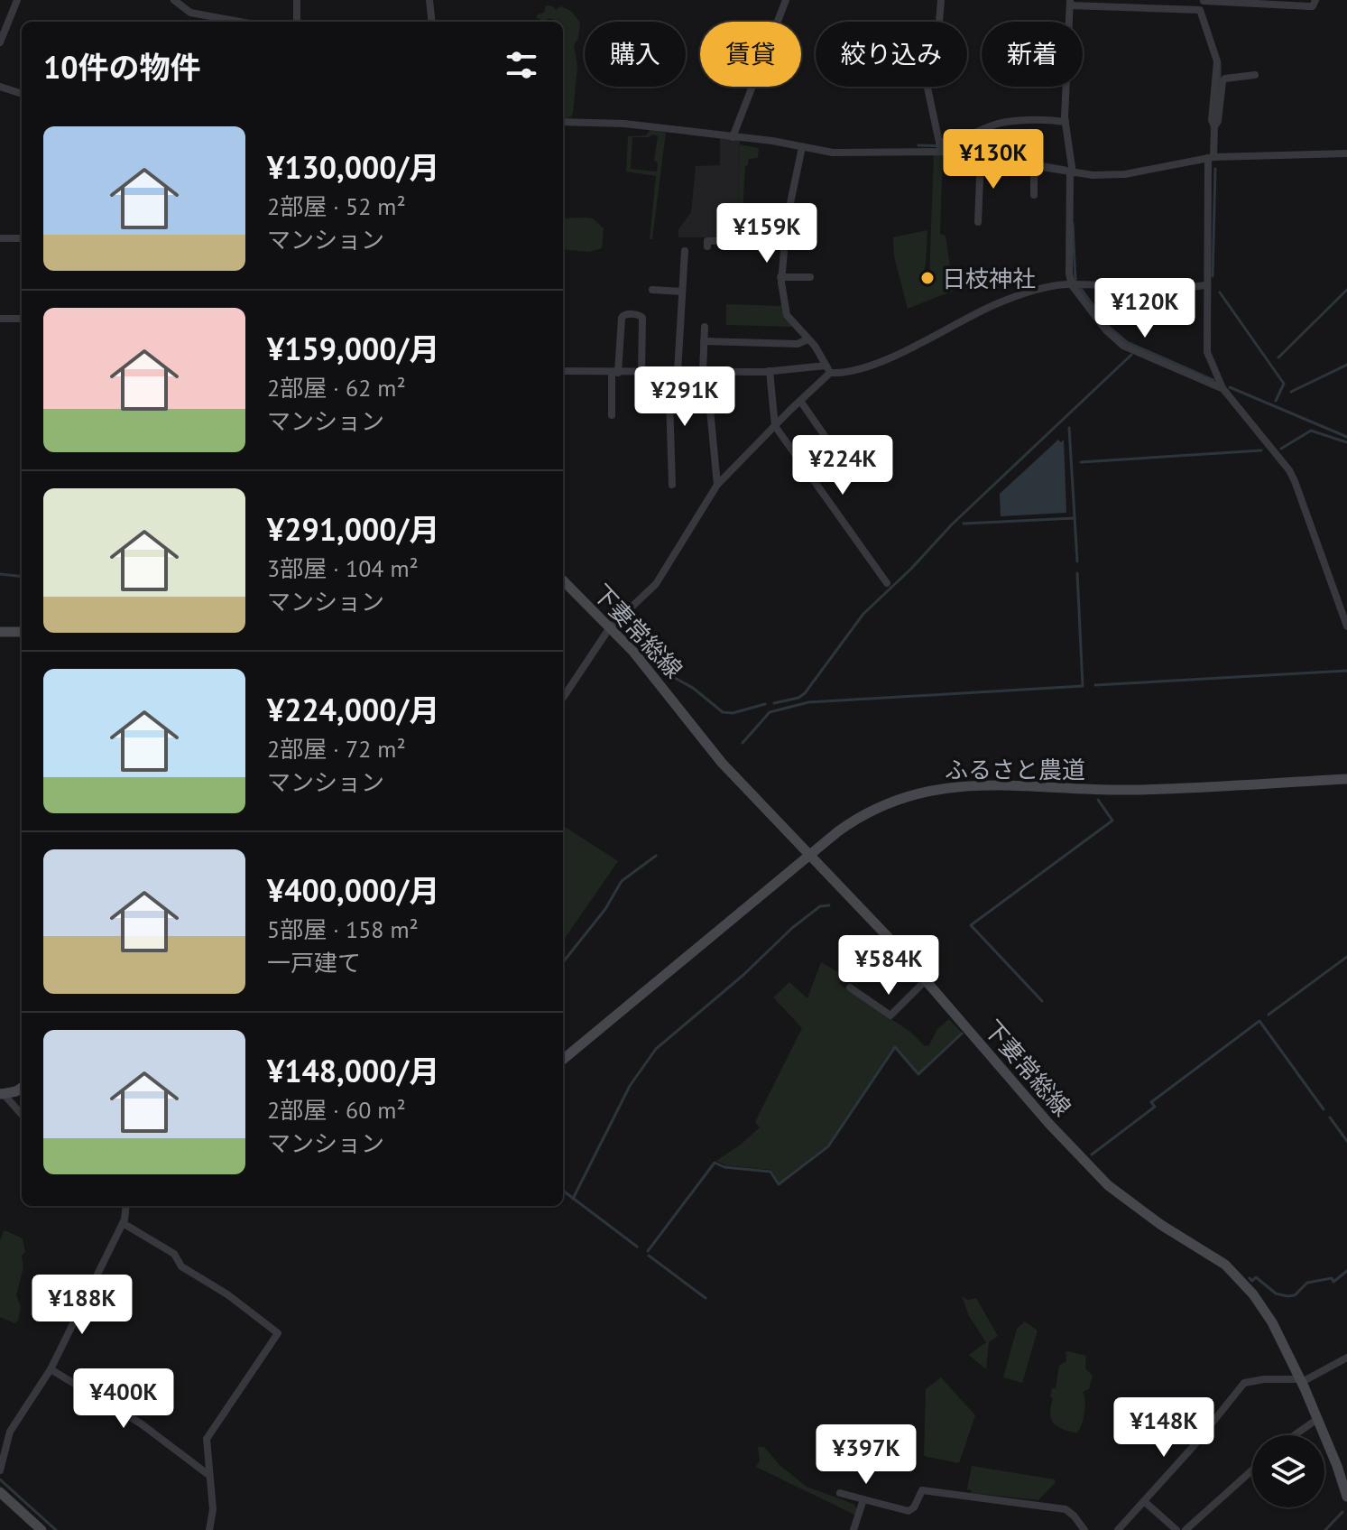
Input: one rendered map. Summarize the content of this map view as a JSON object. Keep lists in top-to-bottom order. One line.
{"streets":{"main road":["下妻常総線","ふるさと農道"]},"crossings":[["下妻常総線","ふるさと農道"]],"places":["日枝神社"],"page":{"chip":["購入","賃貸","絞り込み","新着"],"heading":"10件の物件","list":[{"name":"¥130,000/月","note":"2部屋 · 52 m² · マンション"},{"name":"¥159,000/月","note":"2部屋 · 62 m² · マンション"},{"name":"¥291,000/月","note":"3部屋 · 104 m² · マンション"},{"name":"¥224,000/月","note":"2部屋 · 72 m² · マンション"},{"name":"¥400,000/月","note":"5部屋 · 158 m² · 一戸建て"},{"name":"¥148,000/月","note":"2部屋 · 60 m² · マンション"}],"price":["¥130K","¥159K","¥120K","¥291K","¥224K","¥584K","¥188K","¥400K","¥148K","¥397K"]}}
